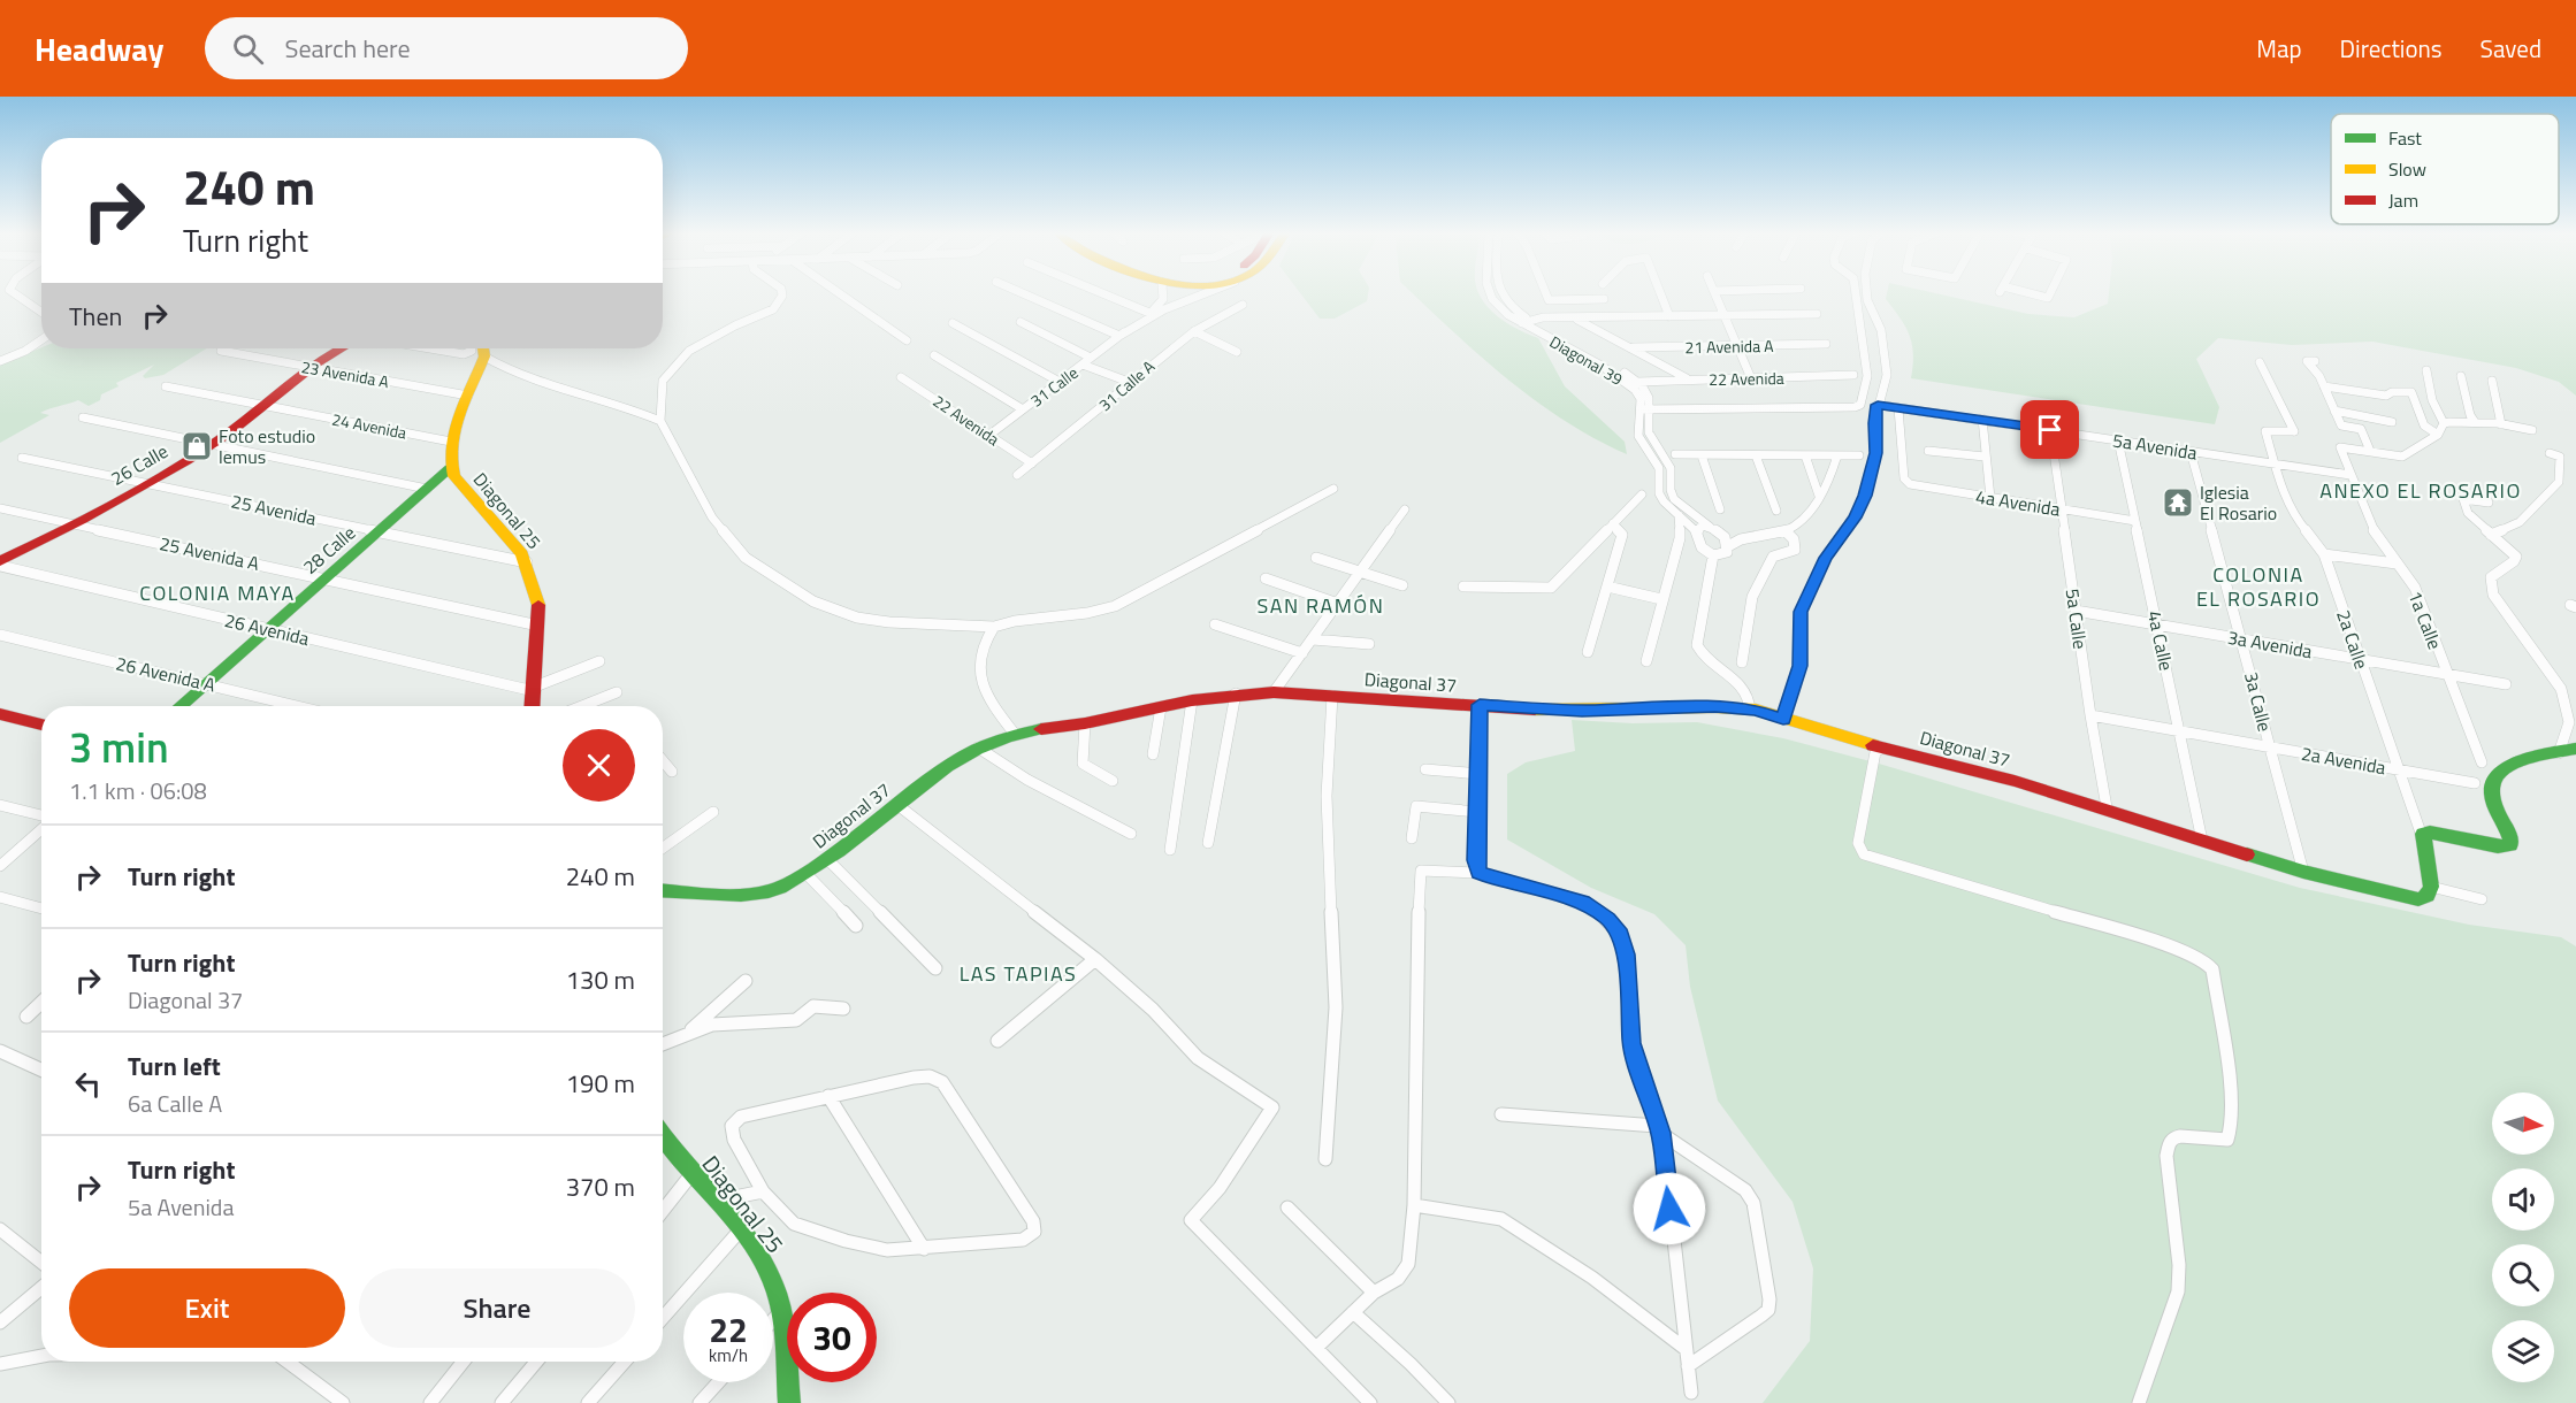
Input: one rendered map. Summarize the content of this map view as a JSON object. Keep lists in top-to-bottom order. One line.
{"streets":{"main road":["26 Calle","Diagonal 25","28 Calle","Diagonal 37"],"street":["21 Avenida A","Diagonal 39","23 Avenida A","22 Avenida","31 Calle A","31 Calle","24 Avenida","5a Avenida","4a Avenida","25 Avenida","25 Avenida A","5a Calle","1a Calle","26 Avenida","2a Calle","4a Calle","3a Avenida","26 Avenida A","3a Calle","2a Avenida"]},"crossings":[["Diagonal 39","22 Avenida"],["23 Avenida A","26 Calle"],["23 Avenida A","Diagonal 25"],["22 Avenida","31 Calle A"],["22 Avenida","31 Calle"],["24 Avenida","26 Calle"],["24 Avenida","Diagonal 25"],["5a Avenida","4a Avenida"],["5a Avenida","5a Calle"],["5a Avenida","1a Calle"],["5a Avenida","2a Calle"],["5a Avenida","4a Calle"],["5a Avenida","3a Calle"],["26 Calle","25 Avenida"],["26 Calle","25 Avenida A"],["26 Calle","26 Avenida"],["4a Avenida","5a Calle"],["4a Avenida","4a Calle"],["25 Avenida","Diagonal 25"],["25 Avenida","28 Calle"],["Diagonal 25","28 Calle"],["Diagonal 25","25 Avenida A"],["Diagonal 25","26 Avenida"],["28 Calle","25 Avenida A"],["28 Calle","26 Avenida"],["28 Calle","26 Avenida A"],["5a Calle","3a Avenida"],["5a Calle","Diagonal 37"],["5a Calle","2a Avenida"],["1a Calle","3a Avenida"],["2a Calle","3a Avenida"],["2a Calle","2a Avenida"],["4a Calle","3a Avenida"],["4a Calle","Diagonal 37"],["4a Calle","2a Avenida"],["3a Avenida","3a Calle"],["Diagonal 37","3a Calle"],["3a Calle","2a Avenida"]],"districts":["ANEXO EL ROSARIO","COLONIA EL ROSARIO","COLONIA MAYA","SAN RAMÓN","LAS TAPIAS"],"places":{"shop":["Foto estudio lemus"],"temple":["Iglesia El Rosario"]},"legend":["Fast","Slow","Jam"],"north":"right","page":{"header":"Headway","search":"Search here","nav":["Map","Directions","Saved"],"turn":["240 m","Turn right"],"then":"Then","heading":["3 min","1.1 km · 06:08"],"list":[{"name":"Turn right","value":"240 m"},{"name":"Turn right","note":"Diagonal 37","value":"130 m"},{"name":"Turn left","note":"6a Calle A","value":"190 m"},{"name":"Turn right","note":"5a Avenida","value":"370 m"}],"buttons":["Exit","Share"],"speed":"22 km/h","limit":"30"}}
